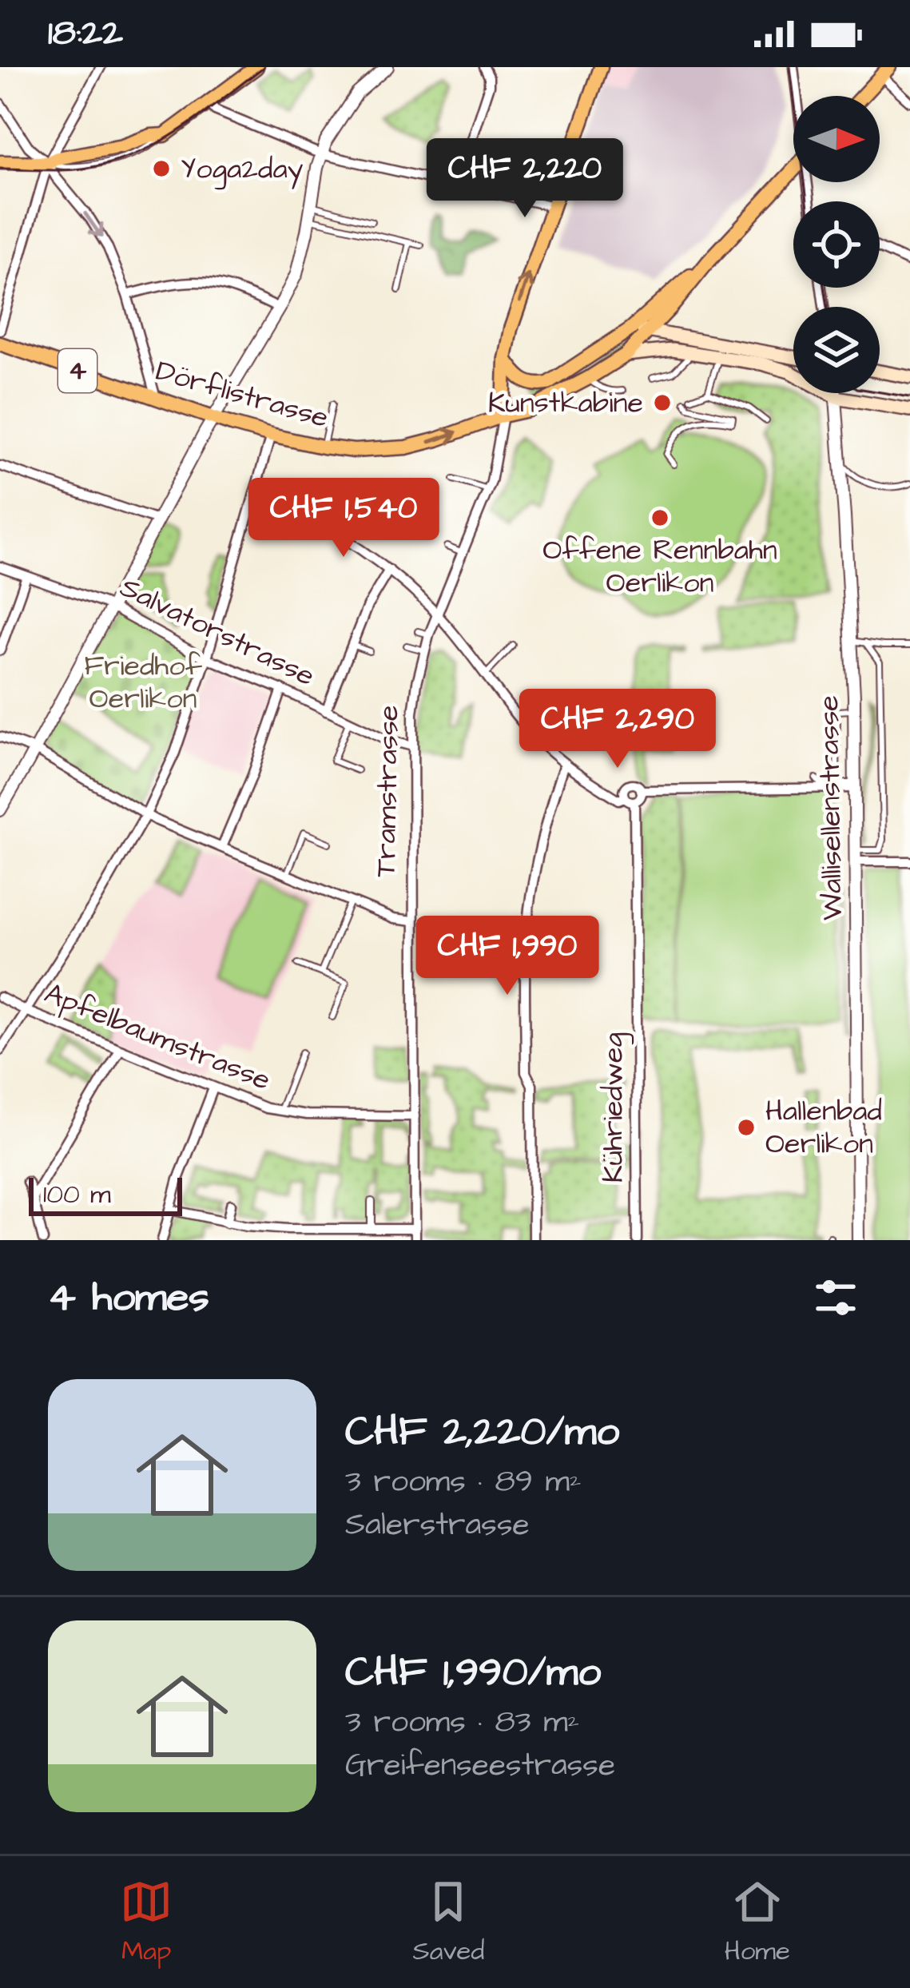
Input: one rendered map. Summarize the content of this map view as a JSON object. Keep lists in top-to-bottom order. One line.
{"streets":{"main road":["4","Dörflistrasse"],"street":["Salvatorstrasse","Tramstrasse","Wallisellenstrasse","Apfelbaumstrasse","Kühriedweg"]},"crossings":[["Dörflistrasse","Tramstrasse"],["Salvatorstrasse","Tramstrasse"],["Tramstrasse","Apfelbaumstrasse"]],"parks":["Friedhof Oerlikon"],"places":["Yoga2day","Kunstkabine","Offene Rennbahn Oerlikon","Hallenbad Oerlikon"],"scale_bar":"100 m","north":"right","page":{"status":"18:22","price":["CHF 2,220","CHF 1,540","CHF 2,290","CHF 1,990"],"scale":"100 m","heading":"4 homes","list":[{"name":"CHF 2,220/mo","note":"3 rooms · 89 m² · Salerstrasse"},{"name":"CHF 1,990/mo","note":"3 rooms · 83 m² · Greifenseestrasse"}],"tabs":["Map","Saved","Home"]}}
